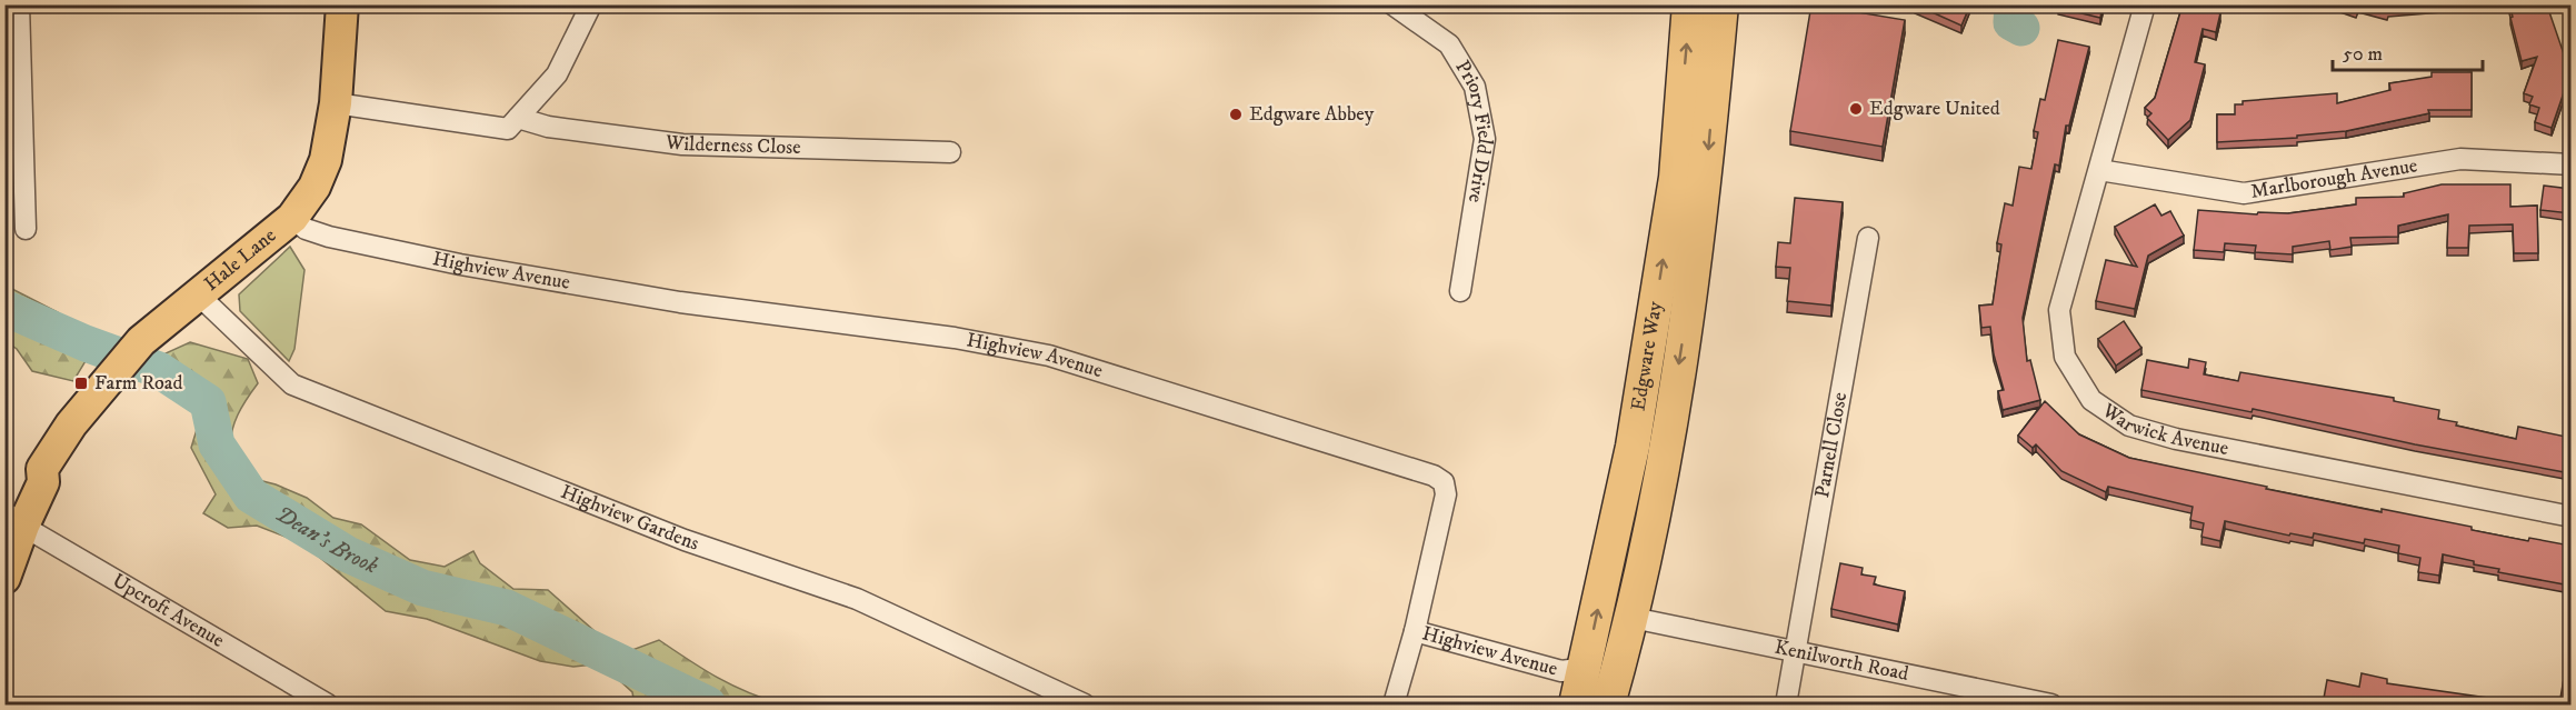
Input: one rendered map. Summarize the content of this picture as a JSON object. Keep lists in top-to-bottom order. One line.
{"streets":{"highway":["Edgware Way"],"main road":["Hale Lane"],"street":["Priory Field Drive","Wilderness Close","Marlborough Avenue","Highview Avenue","Warwick Avenue","Parnell Close","Highview Gardens","Upcroft Avenue","Kenilworth Road"]},"crossings":[["Marlborough Avenue","Warwick Avenue"],["Hale Lane","Highview Avenue"],["Hale Lane","Highview Gardens"],["Hale Lane","Upcroft Avenue"],["Highview Avenue","Edgware Way"],["Edgware Way","Kenilworth Road"],["Parnell Close","Kenilworth Road"]],"water":["Dean's Brook"],"places":{"other":["Edgware United","Edgware Abbey"],"transit":["Farm Road"]},"scale_bar":"50 m"}
